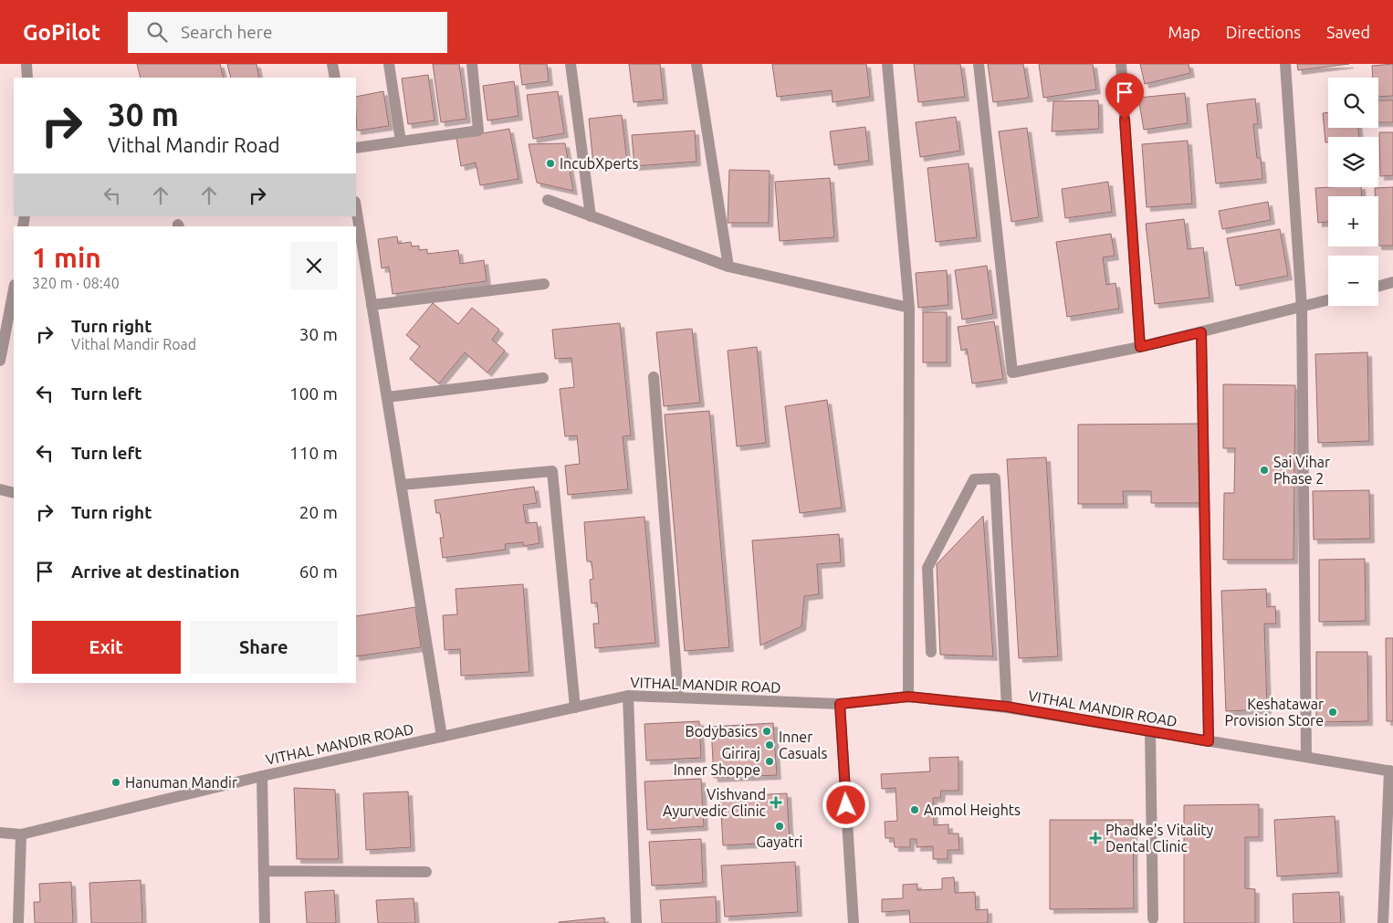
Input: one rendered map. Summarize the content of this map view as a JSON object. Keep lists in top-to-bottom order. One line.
{"streets":{"street":["VITHAL MANDIR ROAD"]},"places":{"other":["IncubXperts","Sai Vihar Phase 2","Keshatawar Provision Store","Bodybasics","Inner Casuals","Giriraj Inner Shoppe","Hanuman Mandir","Anmol Heights","Gayatri"],"health":["Vishvand Ayurvedic Clinic","Phadke's Vitality Dental Clinic"]},"page":{"header":"GoPilot","search":"Search here","nav":["Map","Directions","Saved"],"map_buttons":["+","−"],"turn":["30 m","Vithal Mandir Road"],"heading":["1 min","320 m · 08:40"],"list":[{"name":"Turn right","note":"Vithal Mandir Road","value":"30 m"},{"name":"Turn left","value":"100 m"},{"name":"Turn left","value":"110 m"},{"name":"Turn right","value":"20 m"},{"name":"Arrive at destination","value":"60 m"}],"buttons":["Exit","Share"]}}
